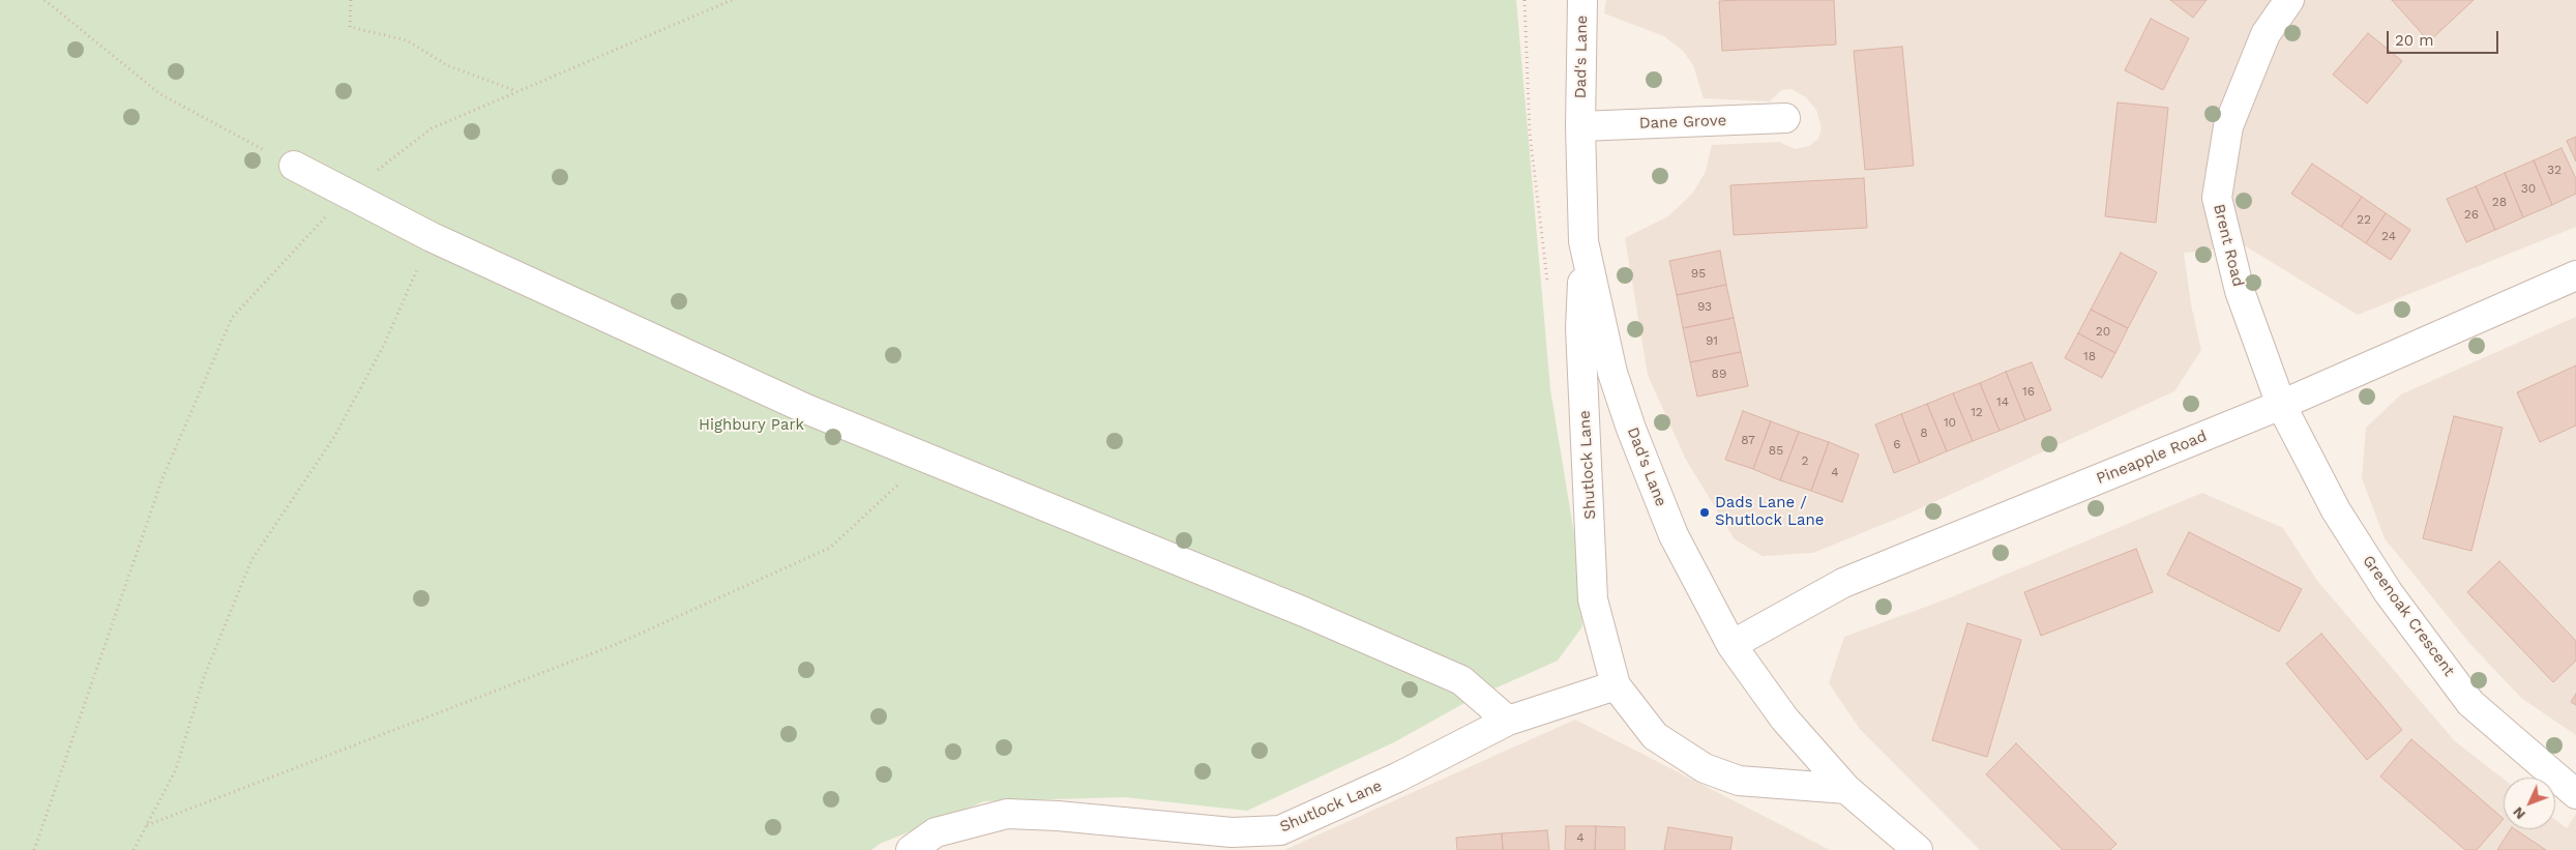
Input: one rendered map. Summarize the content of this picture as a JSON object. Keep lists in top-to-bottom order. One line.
{"streets":{"street":["Dad's Lane","Dane Grove","Brent Road","Pineapple Road","Shutlock Lane","Greenoak Crescent"]},"crossings":[["Dad's Lane","Dane Grove"],["Dad's Lane","Pineapple Road"],["Dad's Lane","Shutlock Lane"],["Brent Road","Pineapple Road"],["Brent Road","Greenoak Crescent"],["Pineapple Road","Greenoak Crescent"]],"parks":["Highbury Park"],"places":["Dads Lane / Shutlock Lane"],"house_numbers":["32","30","28","26","22","24","95","93","20","91","18","89","16","14","12","10","8","87","6","85","2","4","4"],"scale_bar":"20 m","north":"bottom left"}
